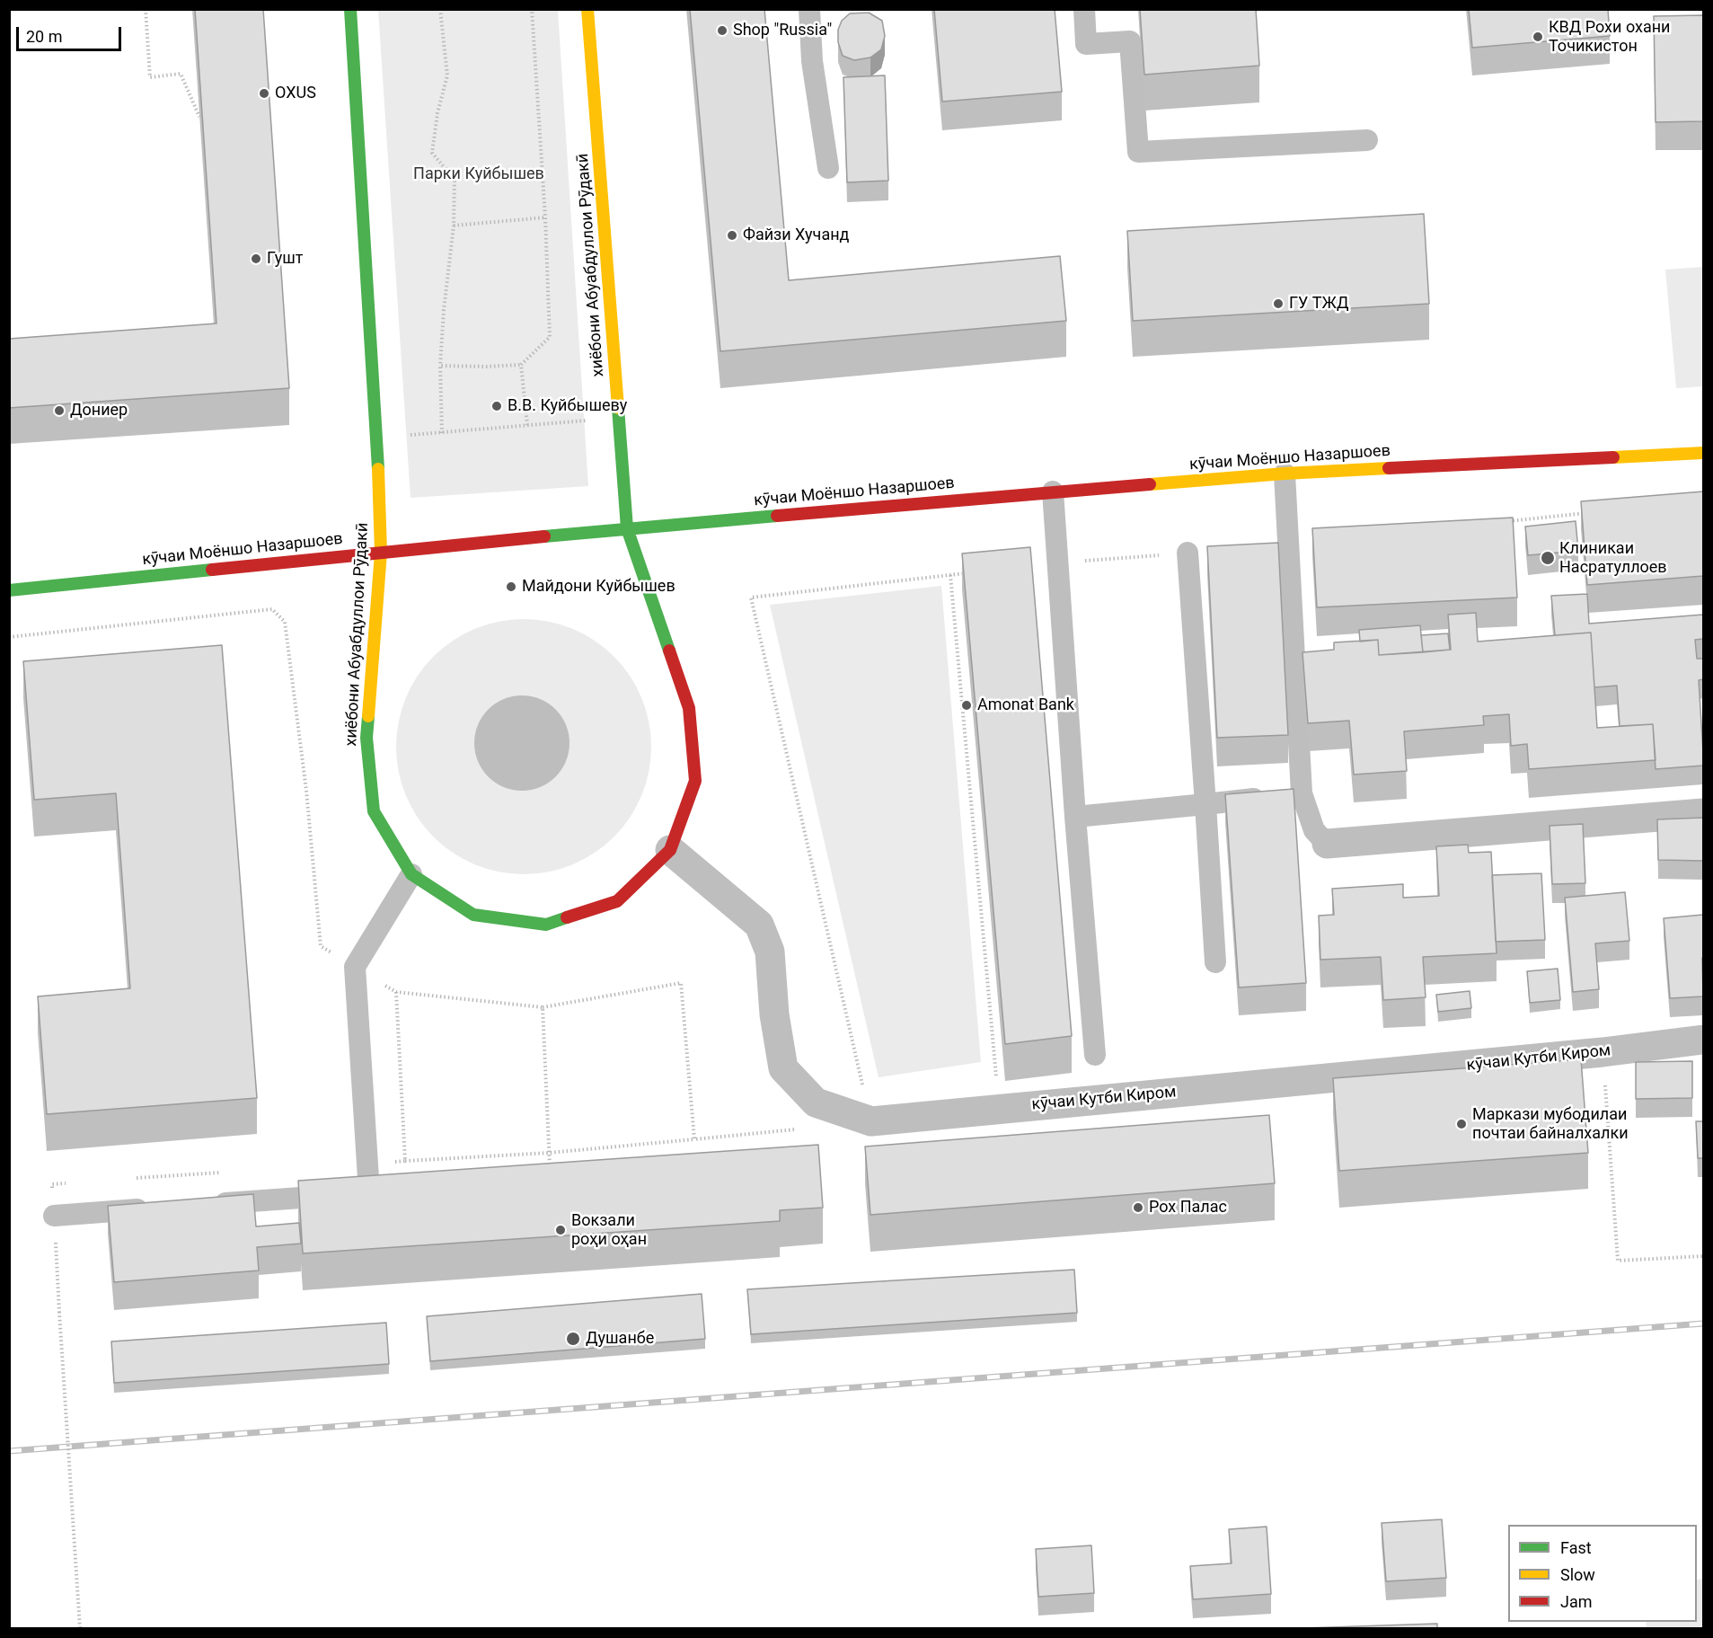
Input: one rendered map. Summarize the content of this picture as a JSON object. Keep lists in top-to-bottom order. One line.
{"streets":{"street":["хиёбони Абуабдуллои Рӯдакӣ","кӯчаи Моёншо Назаршоев","кӯчаи Кутби Киром"]},"crossings":[["хиёбони Абуабдуллои Рӯдакӣ","кӯчаи Моёншо Назаршоев"],["хиёбони Абуабдуллои Рӯдакӣ","кӯчаи Кутби Киром"]],"parks":["Парки Куйбышев"],"places":["Shop \"Russia\"","КВД Рохи охани Точикистон","OXUS","Файзи Хучанд","Гушт","ГУ ТЖД","В.В. Куйбышеву","Дониер","Клиникаи Насратуллоев","Майдони Куйбышев","Amonat Bank","Маркази мубодилаи почтаи байналхалки","Рох Палас","Вокзали роҳи оҳан","Душанбе"],"legend":["Fast","Slow","Jam"],"scale_bar":"20 m"}
